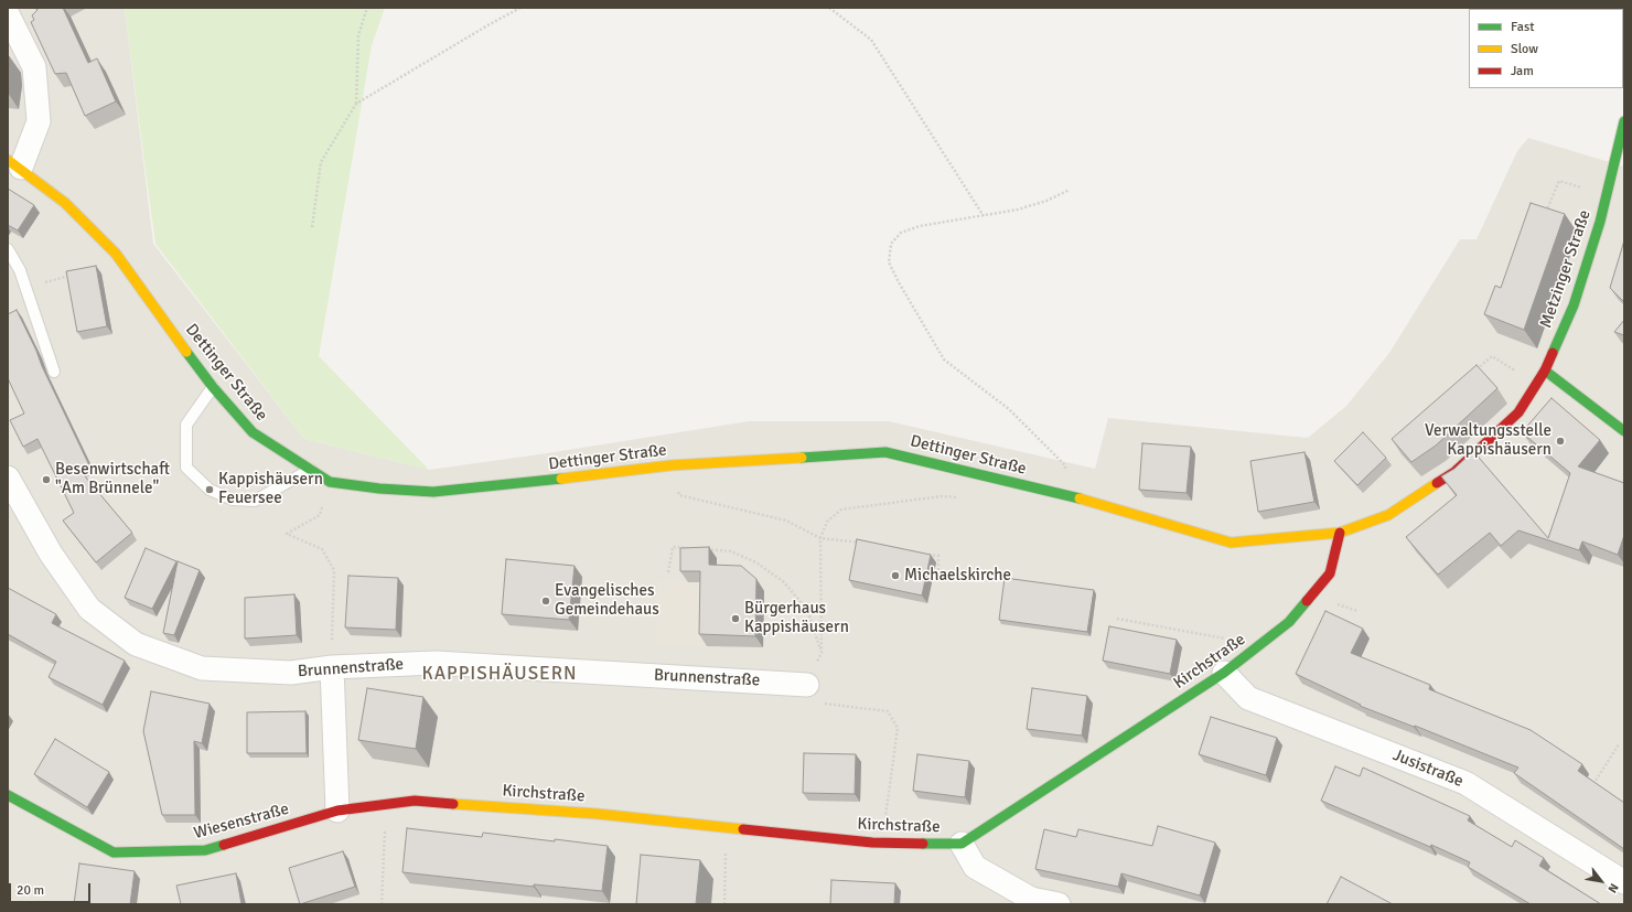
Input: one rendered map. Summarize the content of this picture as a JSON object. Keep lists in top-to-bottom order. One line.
{"streets":{"street":["Metzinger Straße","Dettinger Straße","Kirchstraße","Brunnenstraße","Jusistraße","Wiesenstraße"]},"crossings":[["Metzinger Straße","Dettinger Straße"],["Metzinger Straße","Kirchstraße"],["Dettinger Straße","Kirchstraße"],["Kirchstraße","Jusistraße"],["Kirchstraße","Wiesenstraße"]],"districts":["KAPPISHÄUSERN"],"places":["Verwaltungsstelle Kappishäusern","Besenwirtschaft \"Am Brünnele\"","Kappishäusern Feuersee","Michaelskirche","Evangelisches Gemeindehaus","Bürgerhaus Kappishäusern"],"legend":["Fast","Slow","Jam"],"scale_bar":"20 m","north":"bottom right"}
